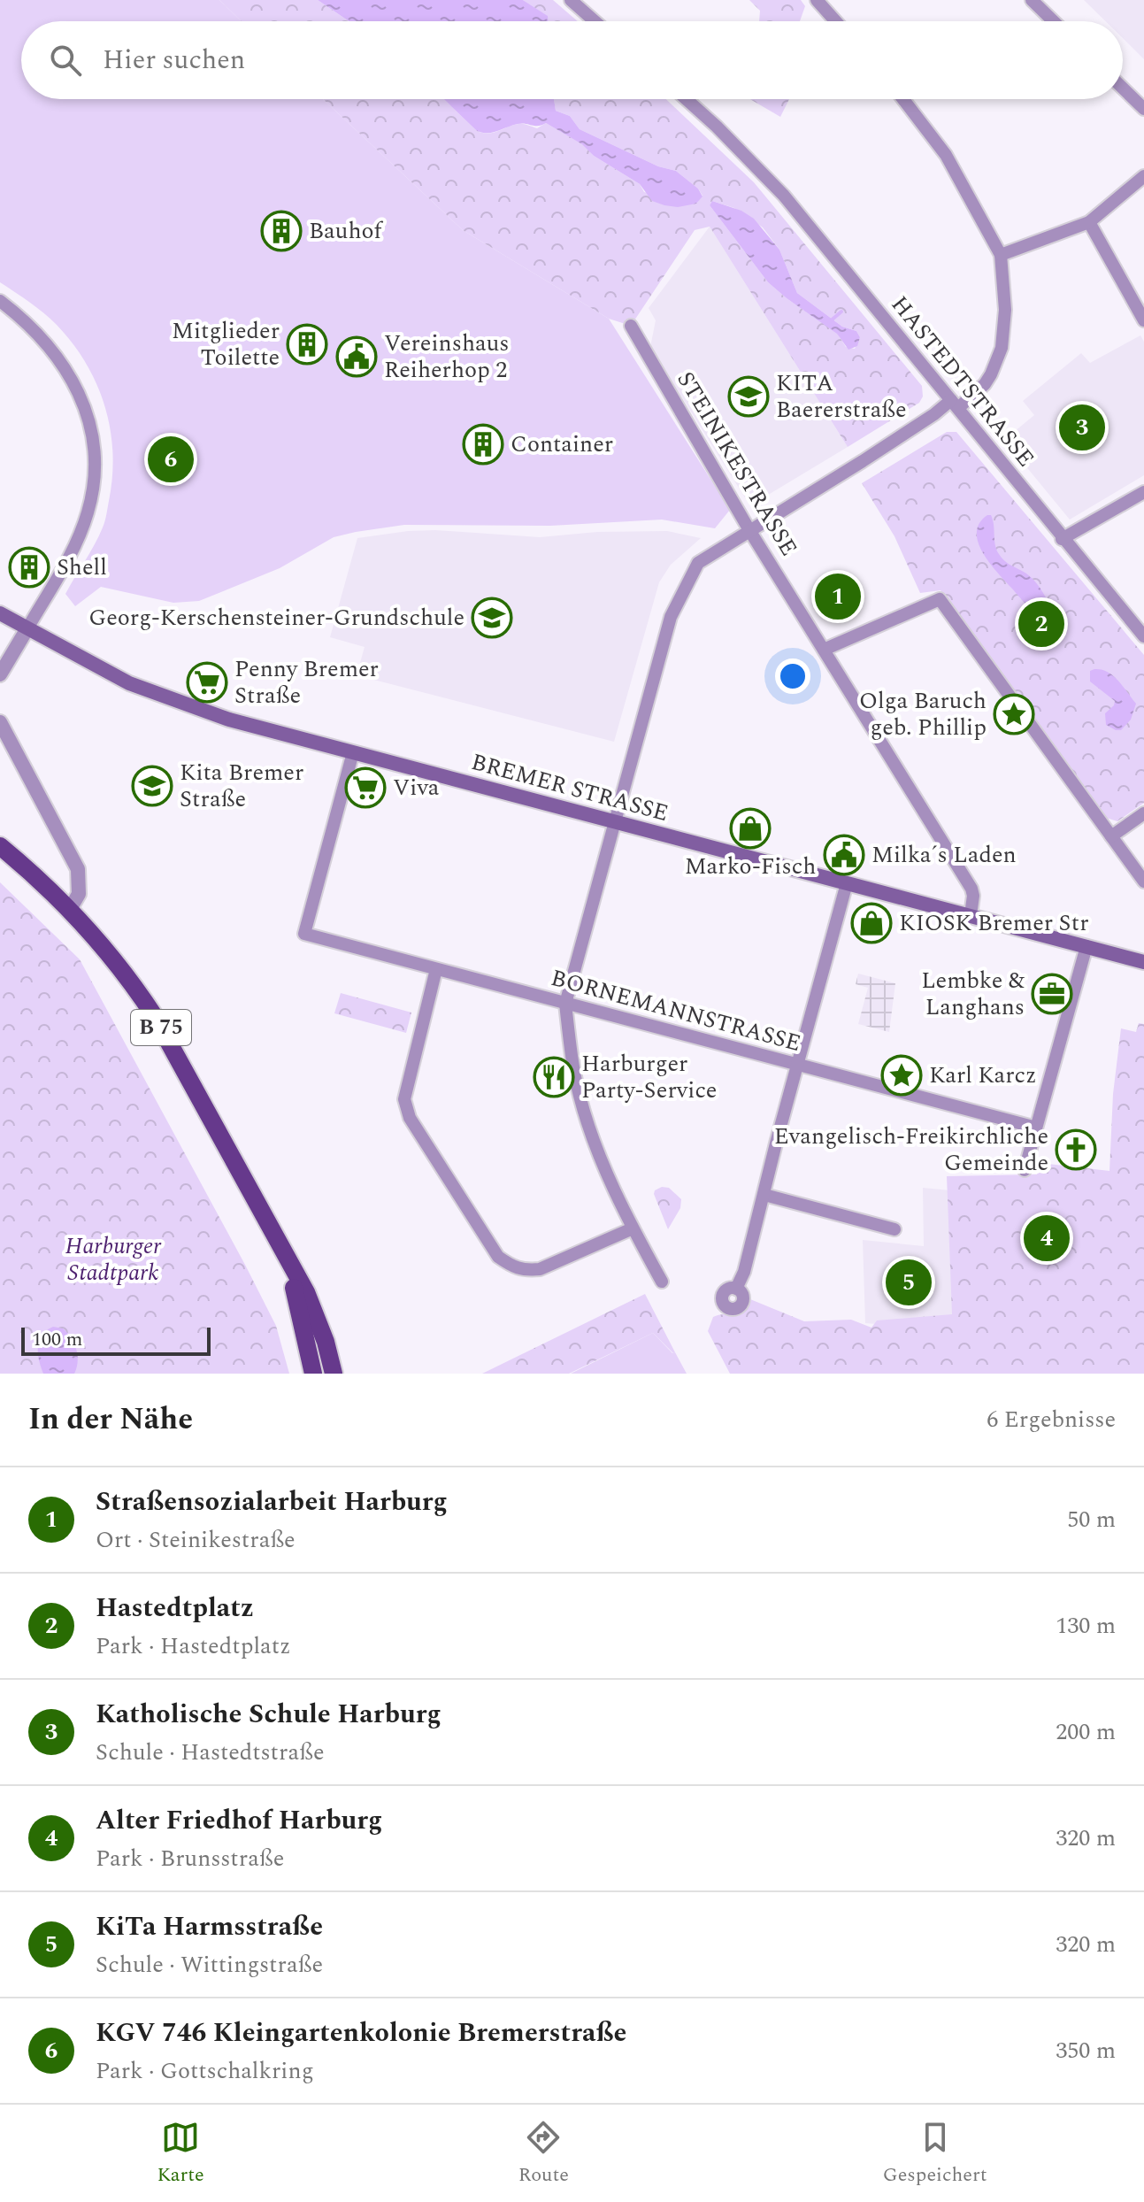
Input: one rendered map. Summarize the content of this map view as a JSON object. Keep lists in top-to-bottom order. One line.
{"streets":{"main road":["BREMER STRASSE","B 75"],"street":["HASTEDTSTRASSE","STEINIKESTRASSE","BORNEMANNSTRASSE"]},"crossings":[["STEINIKESTRASSE","BREMER STRASSE"],["BREMER STRASSE","BORNEMANNSTRASSE"]],"parks":["Harburger Stadtpark"],"places":{"building":["Bauhof","Mitglieder Toilette","Container","Shell"],"public building":["Vereinshaus Reiherhop 2","Milka´s Laden"],"school or university":["KITA Baererstraße","Georg-Kerschensteiner-Grundschule","Kita Bremer Straße"],"supermarket":["Penny Bremer Straße","Viva"],"place":["Olga Baruch geb. Phillip","Karl Karcz"],"shop":["Marko-Fisch","KIOSK Bremer Str"],"office":["Lembke & Langhans"],"restaurant":["Harburger Party-Service"],"church":["Evangelisch-Freikirchliche Gemeinde"]},"scale_bar":"100 m","page":{"search":"Hier suchen","pins":["3","6","1","2","4","5"],"scale":"100 m","heading":["In der Nähe","6 Ergebnisse"],"list":[{"mark":"1","name":"Straßensozialarbeit Harburg","note":"Ort · Steinikestraße","value":"50 m"},{"mark":"2","name":"Hastedtplatz","note":"Park · Hastedtplatz","value":"130 m"},{"mark":"3","name":"Katholische Schule Harburg","note":"Schule · Hastedtstraße","value":"200 m"},{"mark":"4","name":"Alter Friedhof Harburg","note":"Park · Brunsstraße","value":"320 m"},{"mark":"5","name":"KiTa Harmsstraße","note":"Schule · Wittingstraße","value":"320 m"},{"mark":"6","name":"KGV 746 Kleingartenkolonie Bremerstraße","note":"Park · Gottschalkring","value":"350 m"}],"nav":["Karte","Route","Gespeichert"]}}
